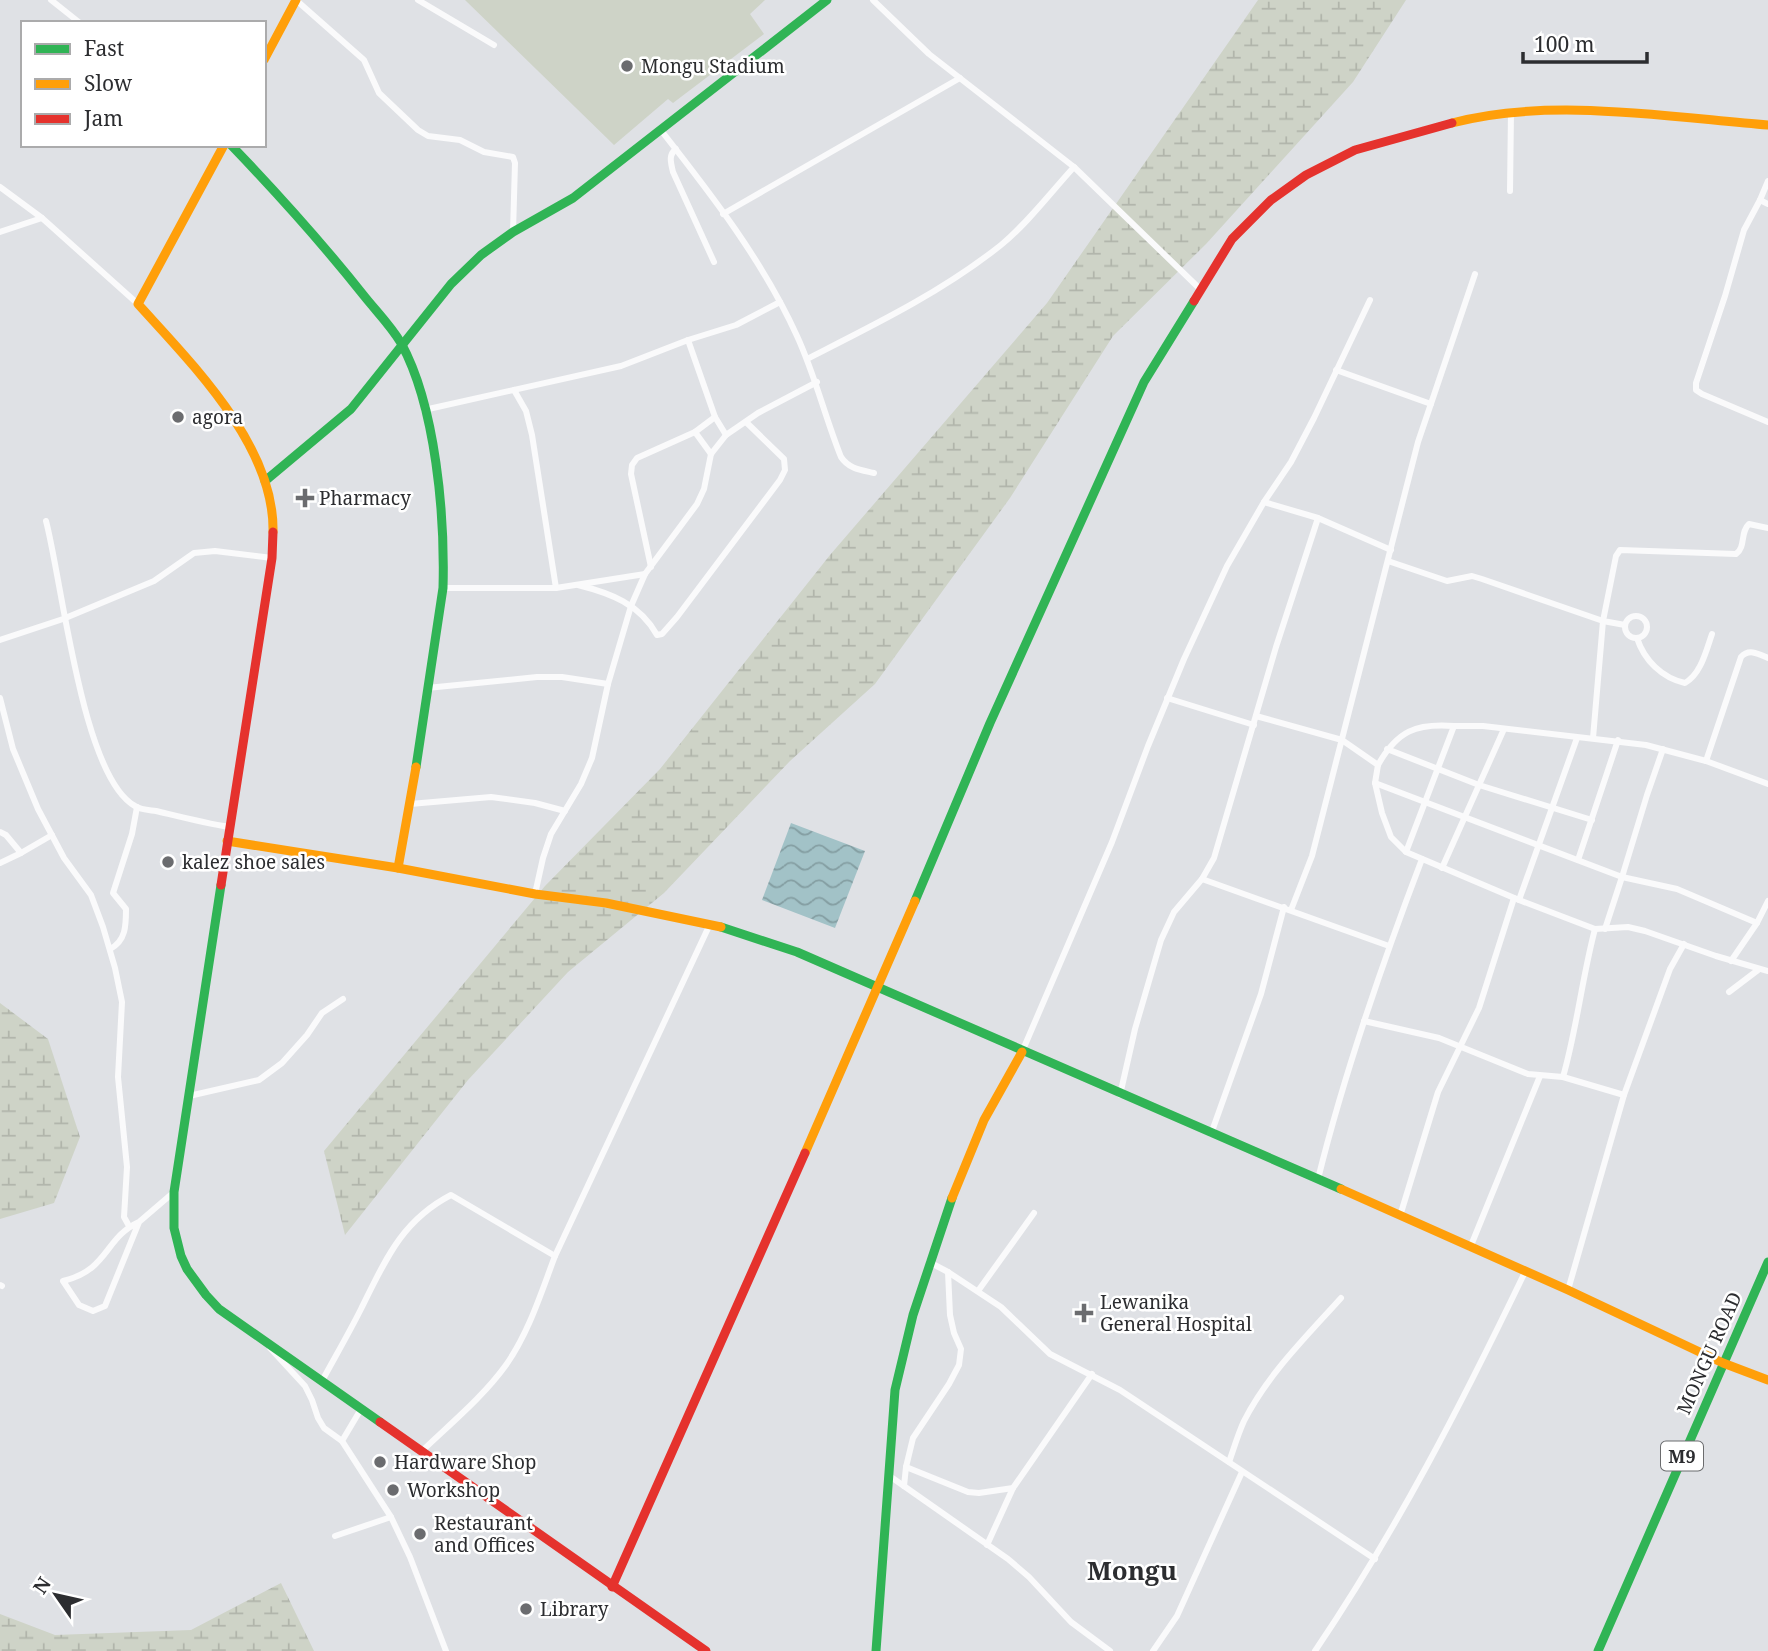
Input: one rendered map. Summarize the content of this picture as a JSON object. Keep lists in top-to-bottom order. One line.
{"streets":{"street":["MONGU ROAD","M9"]},"districts":["Mongu"],"places":{"other":["Mongu Stadium","agora","kalez shoe sales","Hardware Shop","Workshop","Restaurant and Offices","Library"],"health":["Pharmacy","Lewanika General Hospital"]},"legend":["Fast","Slow","Jam"],"scale_bar":"100 m","north":"top left"}
